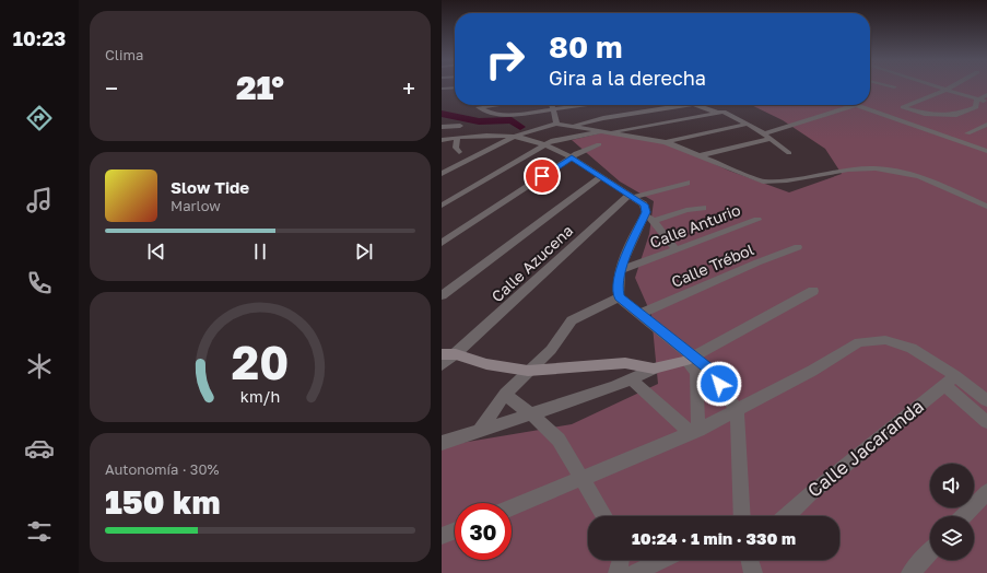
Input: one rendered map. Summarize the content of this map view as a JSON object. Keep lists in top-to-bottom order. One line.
{"streets":{"street":["Calle Anturio","Calle Azucena","Calle Trébol","Calle Jacaranda"]},"page":{"tabs":"10:23","tile":["Clima",["Autonomía · 30%","150 km"]],"turn":["80 m","Gira a la derecha"],"heat":["−","21°","+"],"song":["Slow Tide","Marlow"],"limit":"30","trip":"10:24 · 1 min · 330 m","gauge":["20","km/h"]}}
